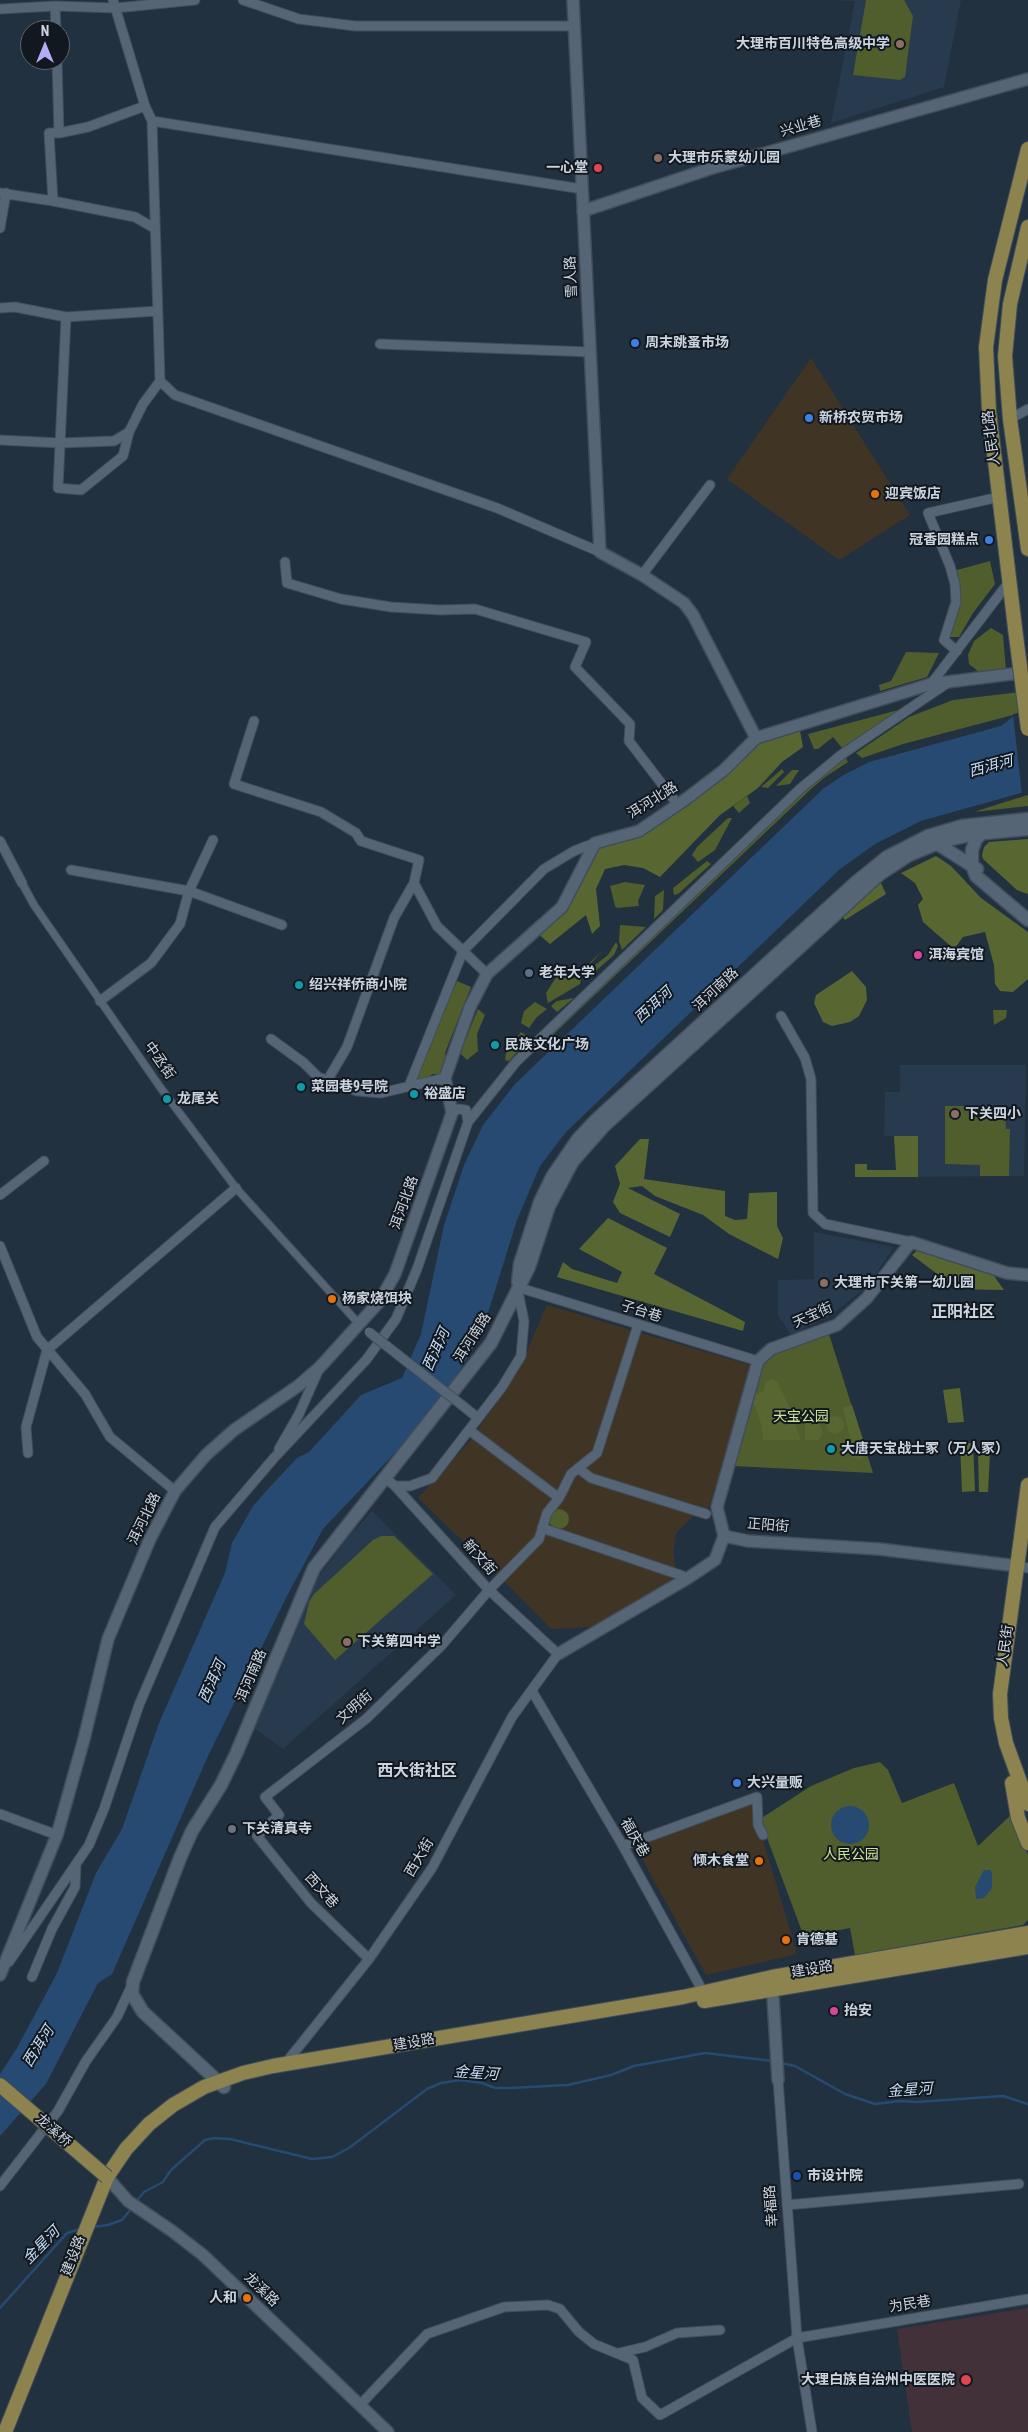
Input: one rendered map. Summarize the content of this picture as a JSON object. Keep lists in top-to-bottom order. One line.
{"streets":{"main road":["人民北路","洱河南路","人民街","建设路","龙溪桥"],"street":["兴业巷","雪人路","洱河北路","中丞街","子台巷","天宝街","正阳街","新文街","文明街","福庆巷","西大街","西文巷","幸福路","龙溪路","为民巷"]},"crossings":[["兴业巷","雪人路"],["洱河北路","中丞街"],["洱河南路","子台巷"],["洱河南路","新文街"],["子台巷","天宝街"],["正阳街","人民街"],["新文街","文明街"],["新文街","西大街"],["文明街","西文巷"],["福庆巷","西大街"],["福庆巷","建设路"],["西大街","西文巷"],["西大街","建设路"],["建设路","龙溪桥"],["建设路","幸福路"],["建设路","龙溪路"],["龙溪桥","龙溪路"],["幸福路","为民巷"]],"districts":["正阳社区","西大街社区"],"water":["西洱河","金星河"],"parks":["天宝公园","人民公园"],"places":["大理市百川特色高级中学","大理市乐蒙幼儿园","一心堂","周末跳蚤市场","新桥农贸市场","迎宾饭店","冠香园糕点","洱海宾馆","老年大学","绍兴祥侨商小院","民族文化广场","菜园巷9号院","裕盛店","龙尾关","下关四小","大理市下关第一幼儿园","杨家烧饵块","大唐天宝战士冢（万人冢）","下关第四中学","大兴量贩","下关清真寺","倾木食堂","肯德基","抬安","市设计院","人和","大理白族自治州中医医院"],"north":"top"}
